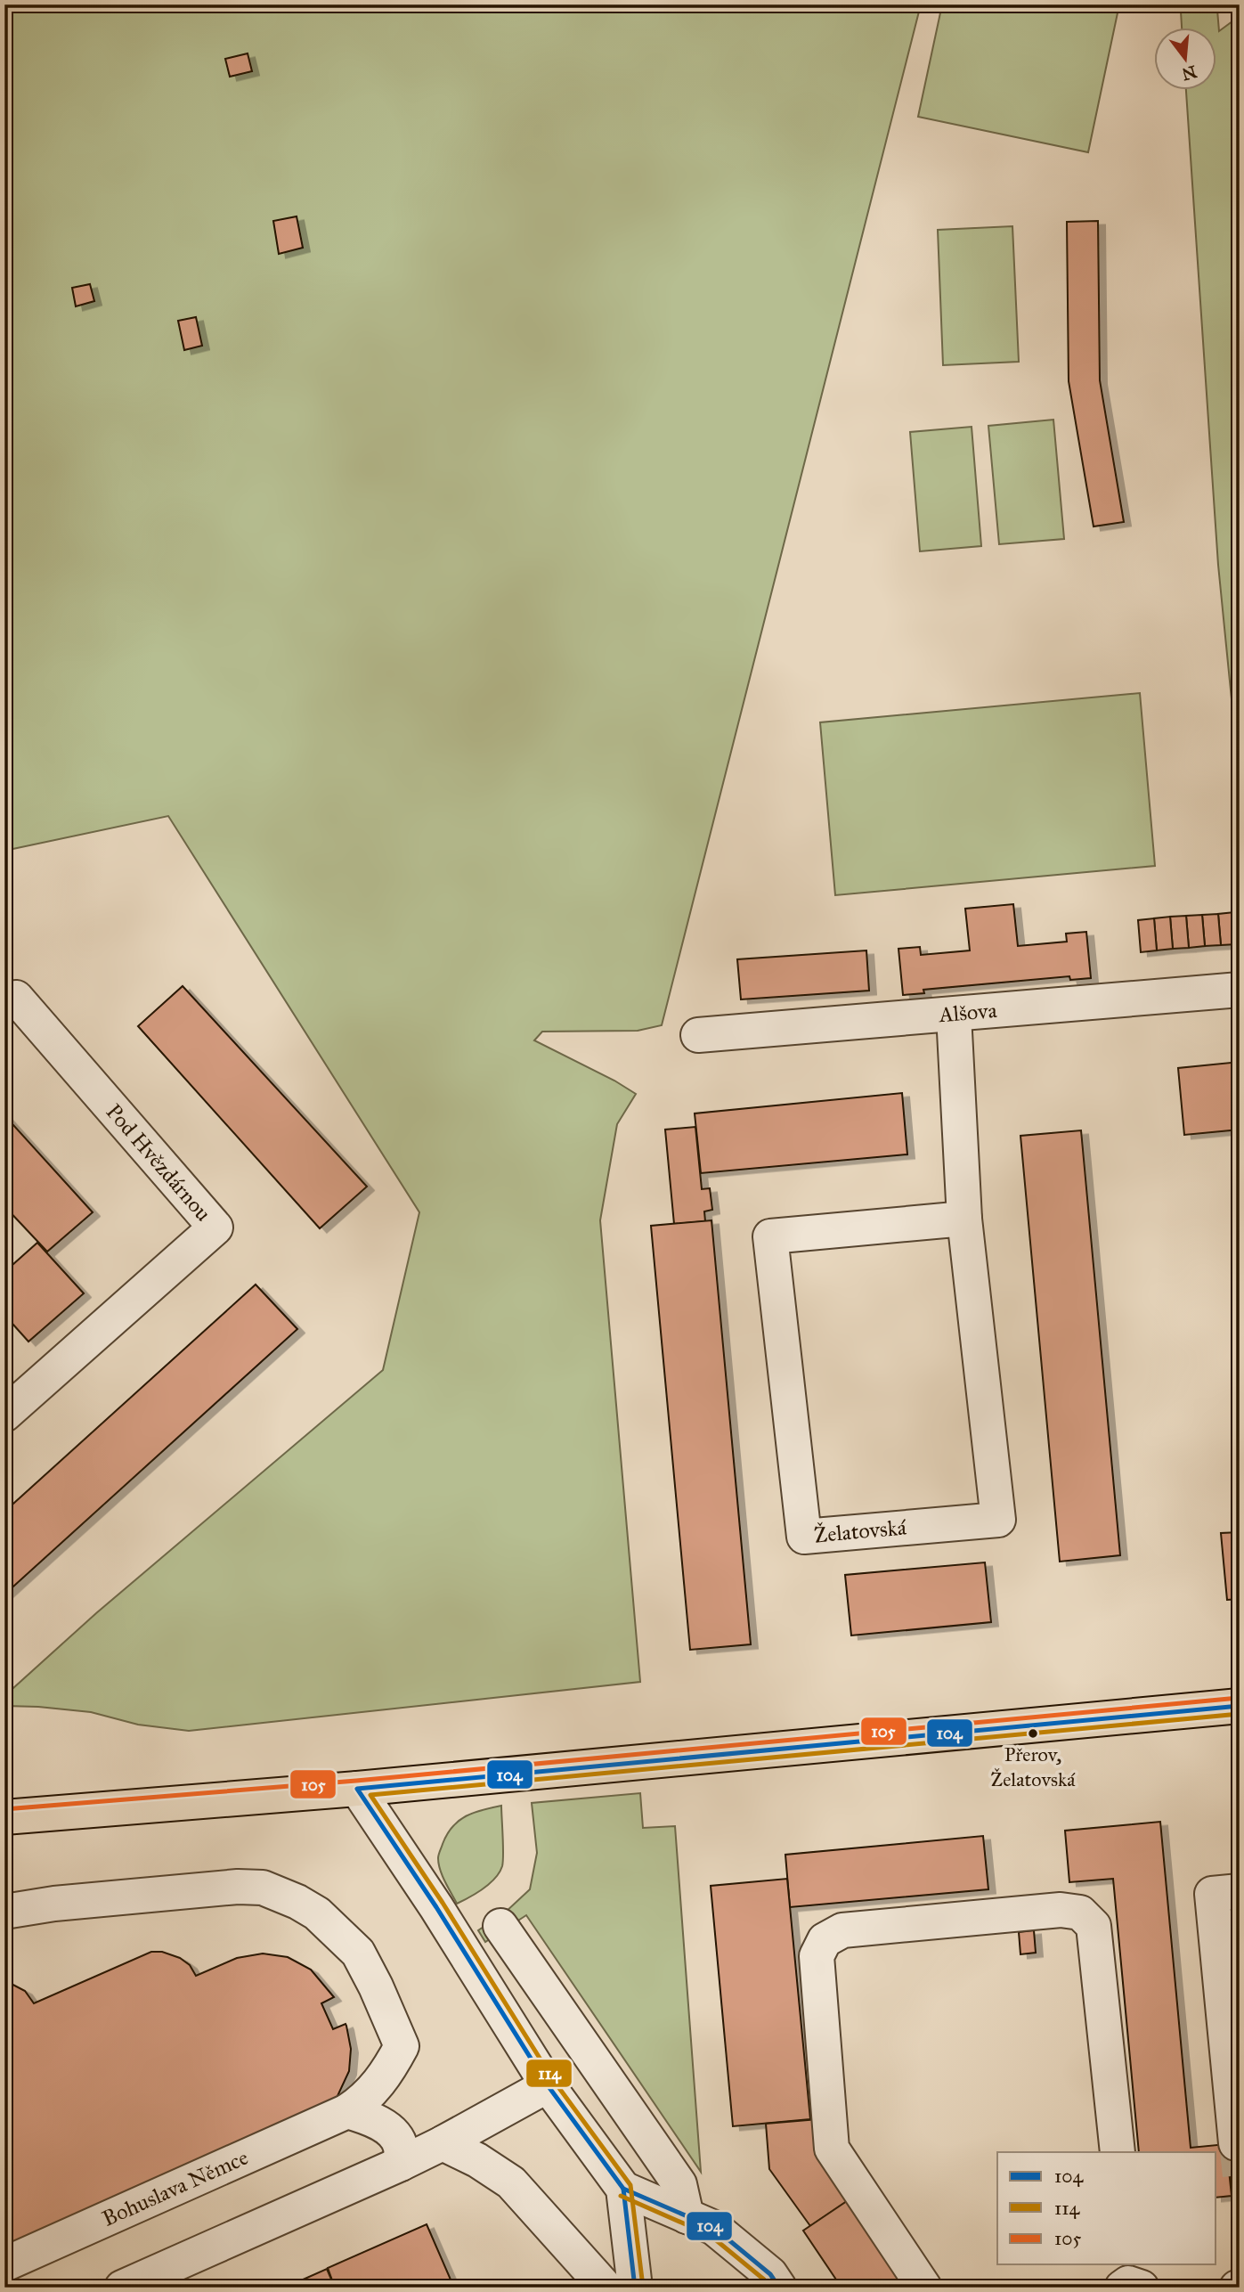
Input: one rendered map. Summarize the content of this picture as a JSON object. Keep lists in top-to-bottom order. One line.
{"streets":{"street":["Alšova","Pod Hvězdárnou","Želatovská","Bohuslava Němce"]},"crossings":[["Alšova","Želatovská"]],"places":["Přerov, Želatovská"],"lines":["transit line 105","transit line 104","transit line 114"],"legend":["104","114","105"],"north":"bottom"}
